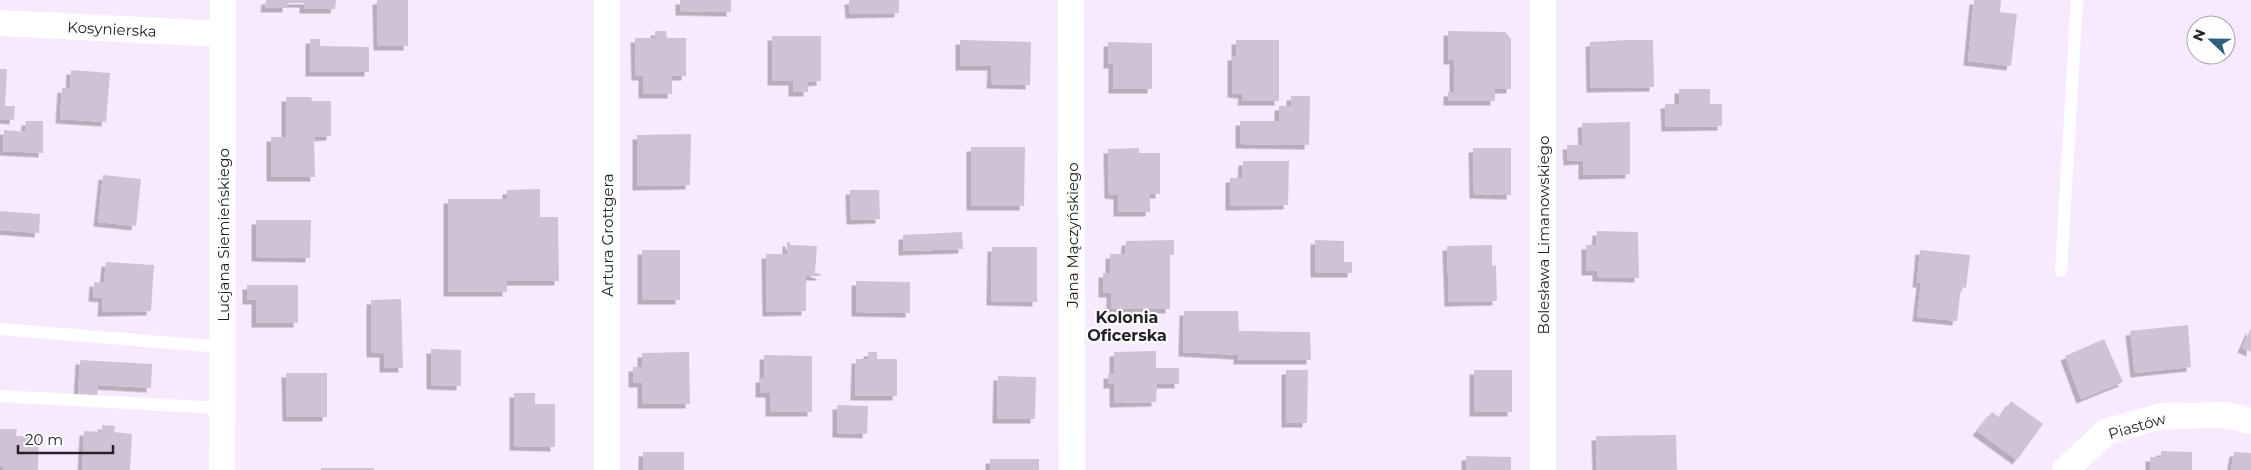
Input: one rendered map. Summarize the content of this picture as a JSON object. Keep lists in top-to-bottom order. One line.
{"streets":{"street":["Kosynierska","Lucjana Siemieńskiego","Artura Grottgera","Jana Mączyńskiego","Bolesława Limanowskiego","Piastów"]},"crossings":[["Kosynierska","Lucjana Siemieńskiego"]],"districts":["Kolonia Oficerska"],"scale_bar":"20 m","north":"left"}
